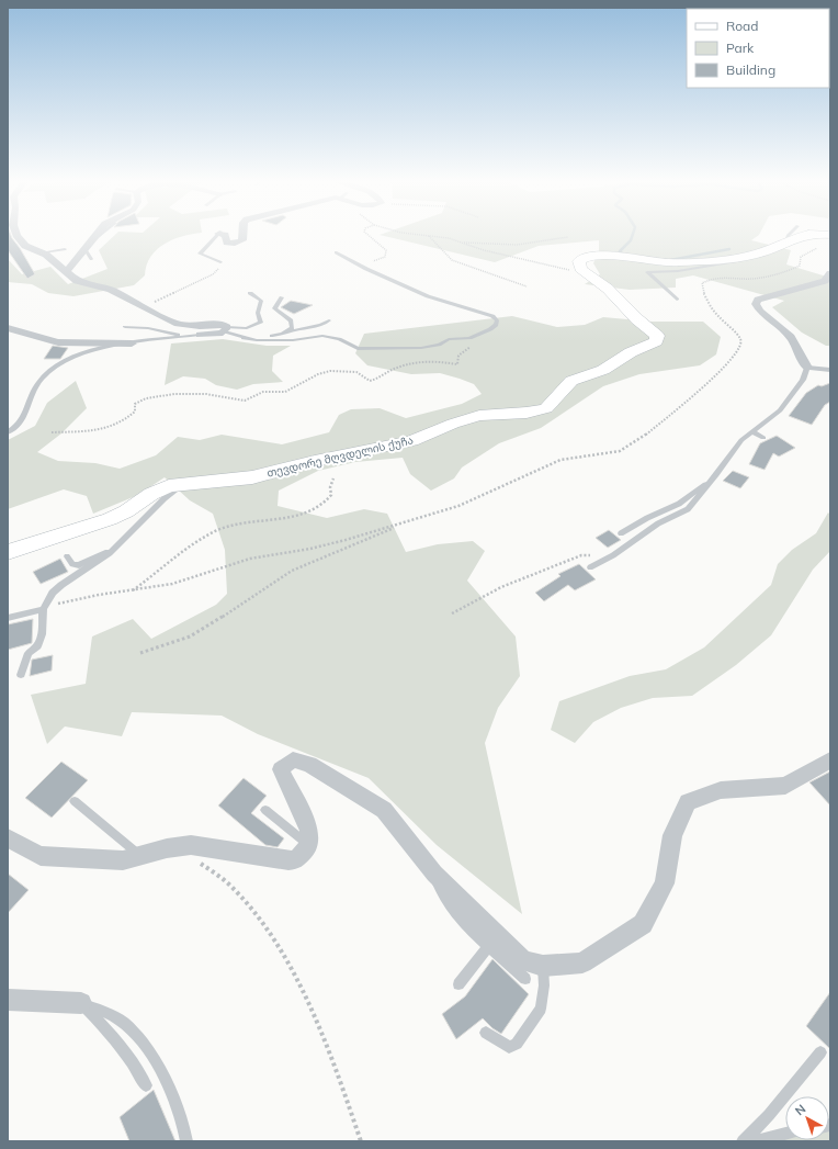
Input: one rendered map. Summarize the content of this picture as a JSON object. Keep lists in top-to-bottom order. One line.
{"streets":{"street":["თევდორე მღვდელის ქუჩა"]},"legend":["Road","Park","Building"],"north":"top left"}
